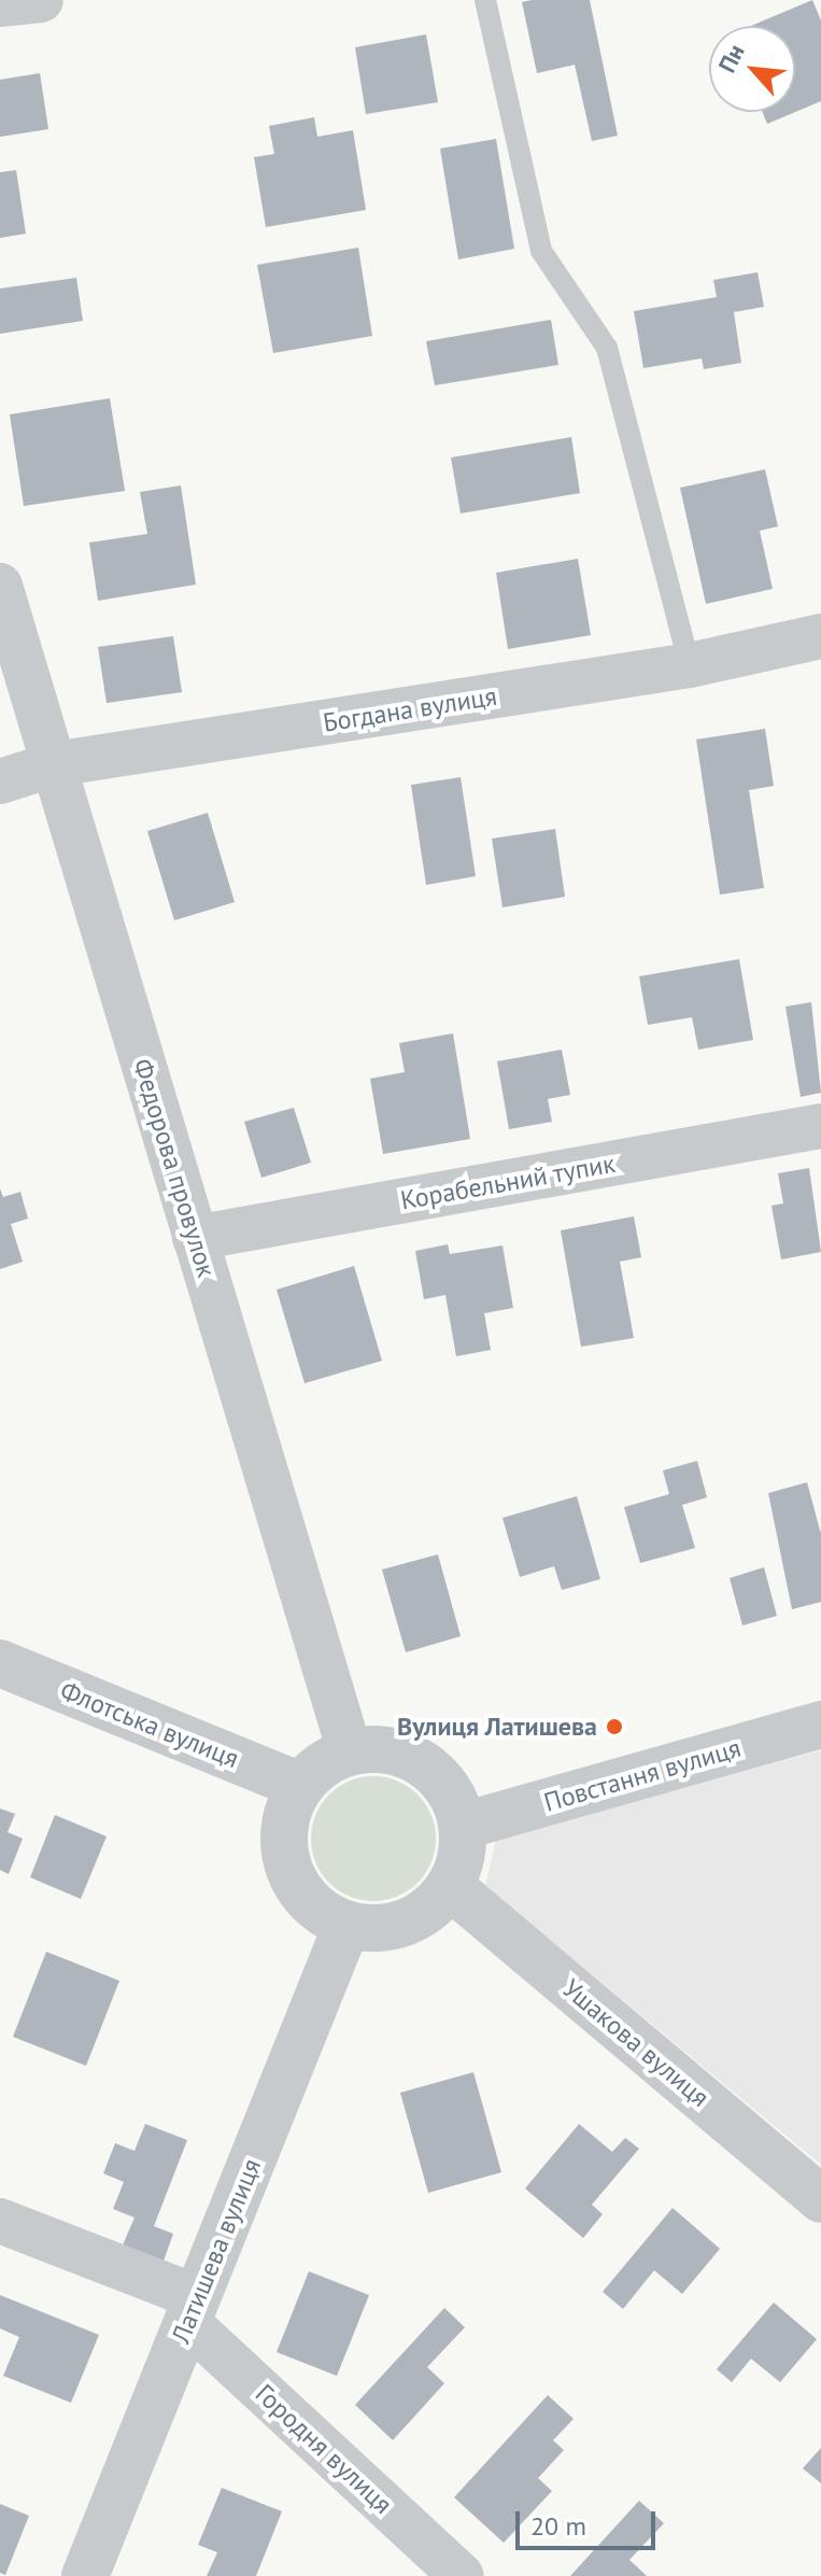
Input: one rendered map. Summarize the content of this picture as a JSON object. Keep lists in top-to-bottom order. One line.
{"streets":{"street":["Богдана вулиця","Федорова провулок","Корабельний тупик","Флотська вулиця","Повстання вулиця","Ушакова вулиця","Латишева вулиця","Городня вулиця"]},"crossings":[["Богдана вулиця","Федорова провулок"],["Федорова провулок","Корабельний тупик"],["Федорова провулок","Флотська вулиця"],["Федорова провулок","Повстання вулиця"],["Федорова провулок","Ушакова вулиця"],["Федорова провулок","Латишева вулиця"],["Флотська вулиця","Повстання вулиця"],["Флотська вулиця","Ушакова вулиця"],["Флотська вулиця","Латишева вулиця"],["Повстання вулиця","Ушакова вулиця"],["Повстання вулиця","Латишева вулиця"],["Ушакова вулиця","Латишева вулиця"],["Латишева вулиця","Городня вулиця"]],"places":["Вулиця Латишева"],"scale_bar":"20 m","north":"top left"}
